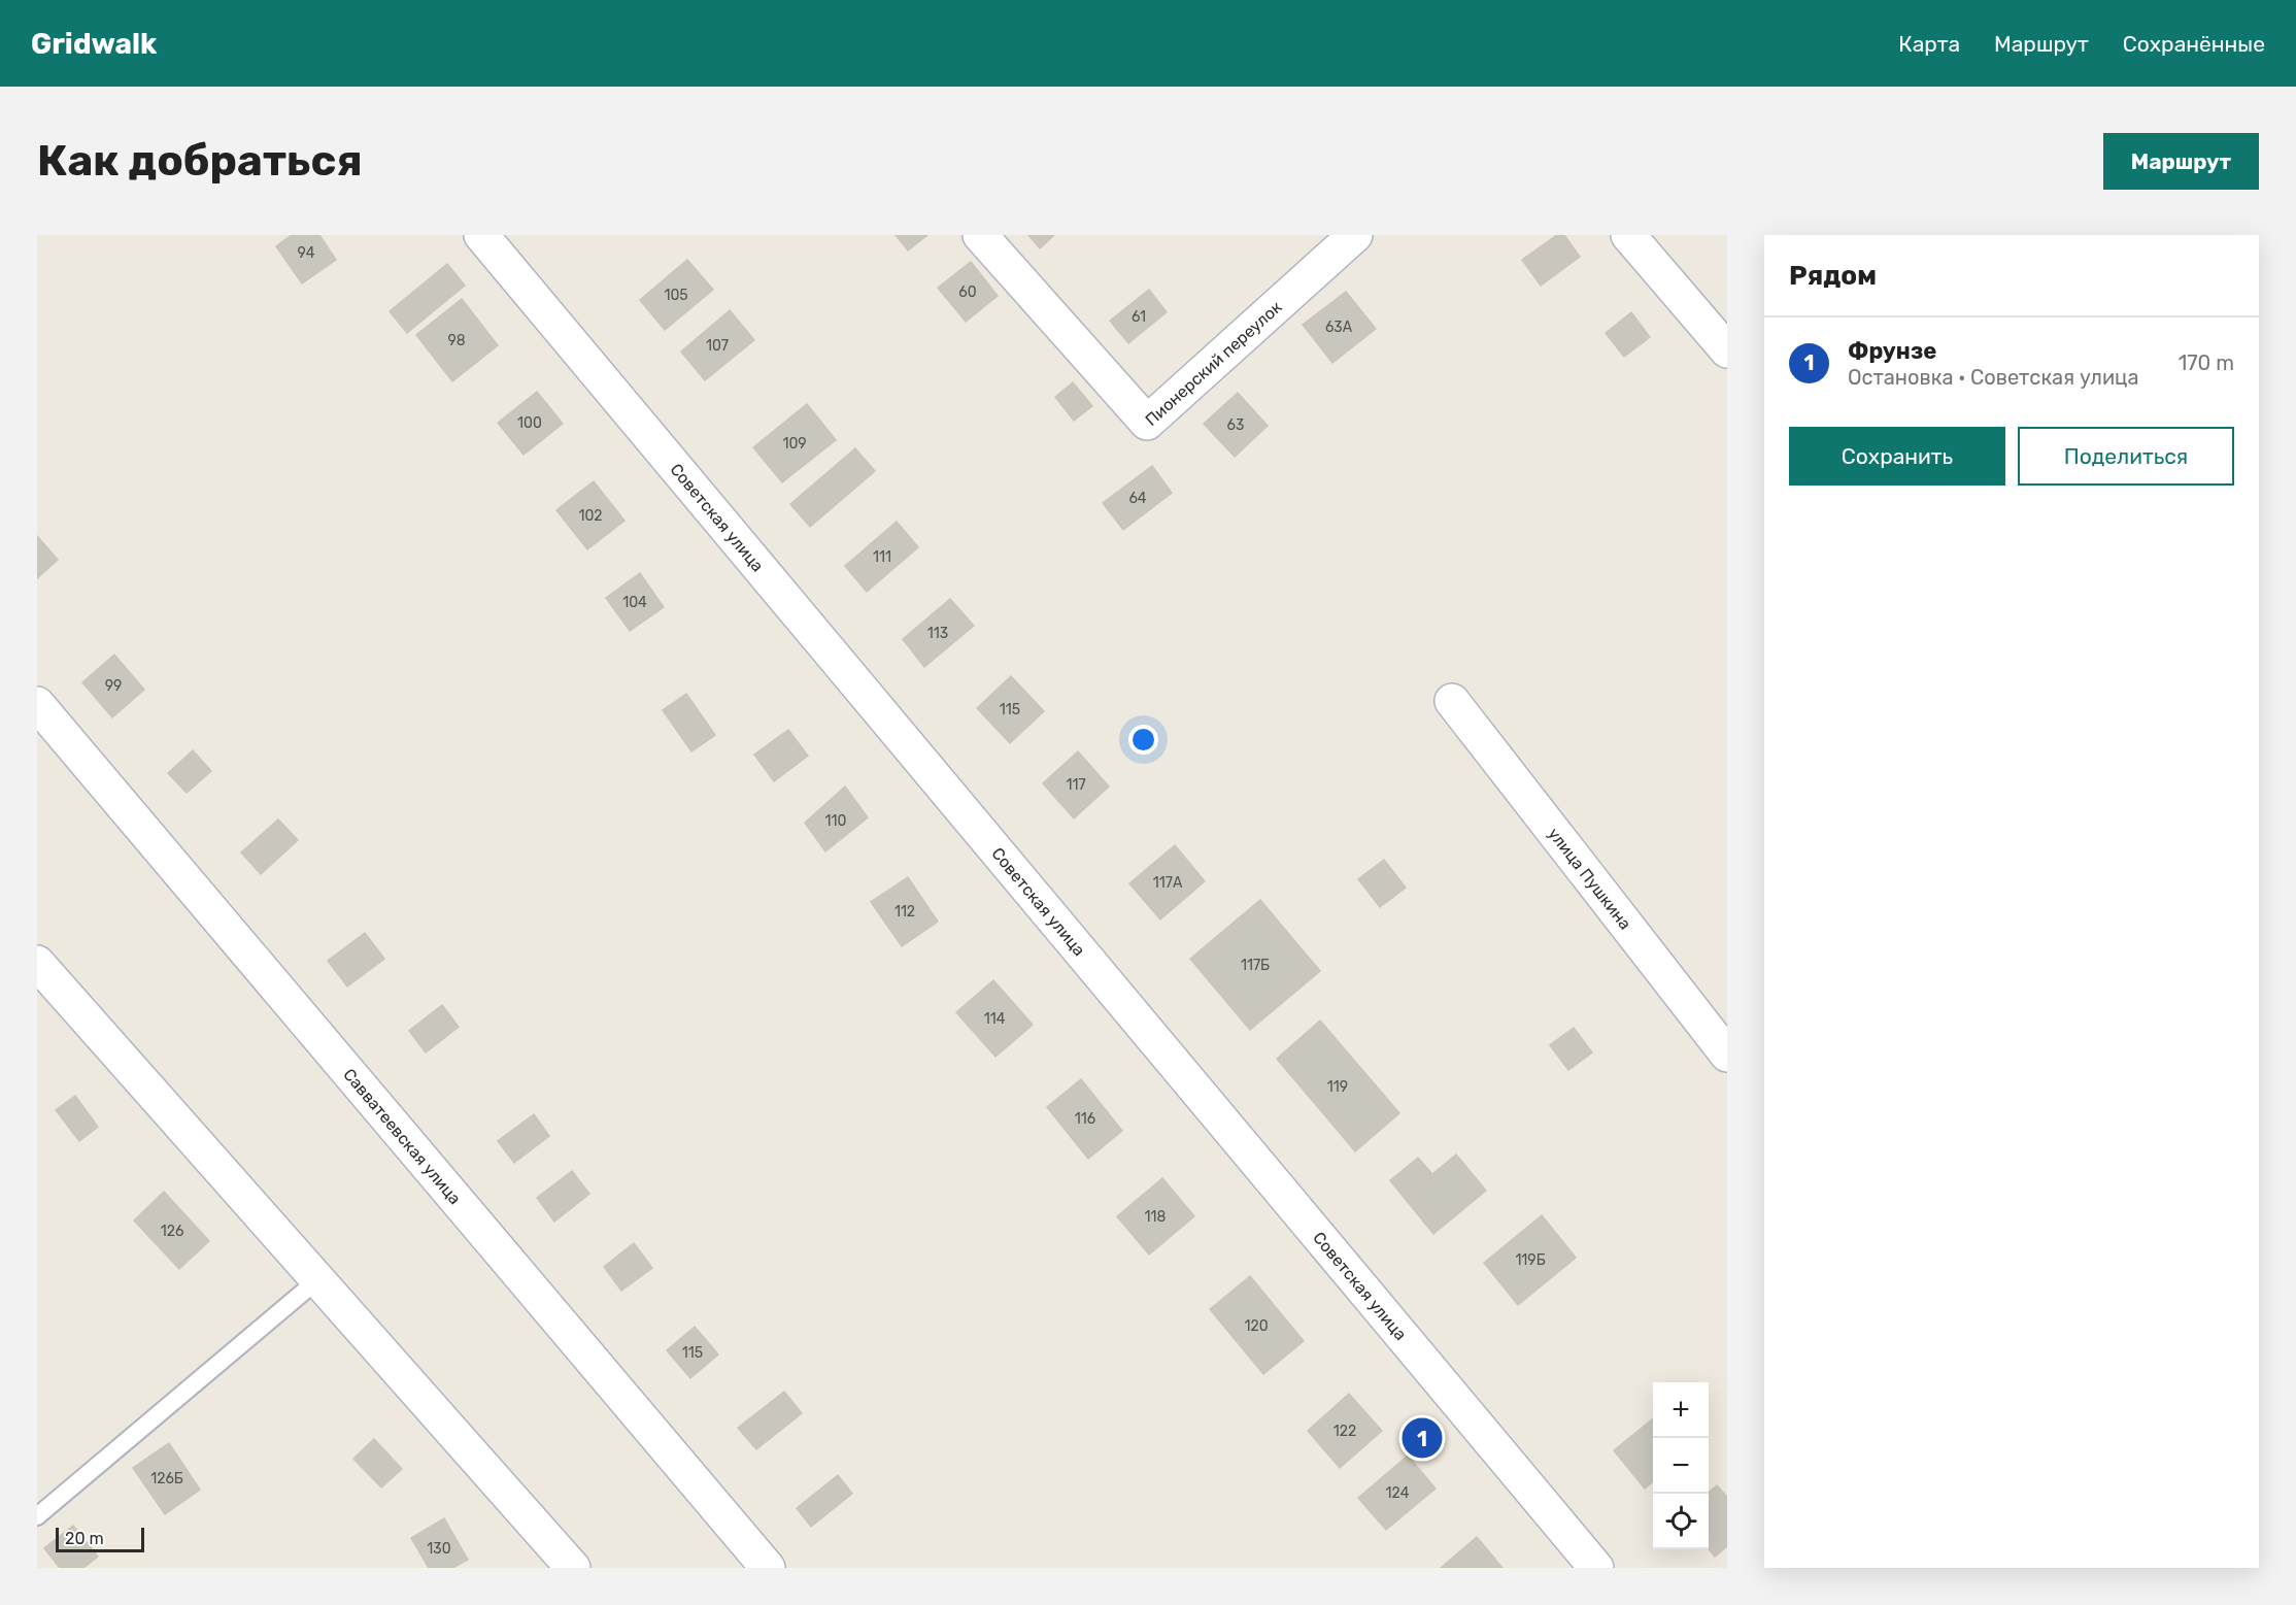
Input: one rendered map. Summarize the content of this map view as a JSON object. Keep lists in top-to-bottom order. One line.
{"streets":{"street":["Пионерский переулок","Советская улица","улица Пушкина","Савватеевская улица"]},"house_numbers":["94","60","105","61","63А","98","107","100","63","109","64","102","111","104","113","99","115","117","110","117А","112","117Б","114","119","116","118","126","119Б","120","115","122","126Б","124","130"],"scale_bar":"20 m","page":{"header":"Gridwalk","nav":["Карта","Маршрут","Сохранённые"],"buttons":["Маршрут",["Сохранить","Поделиться"]],"title":"Как добраться","heading":"Рядом","list":[{"mark":"1","name":"Фрунзе","note":"Остановка · Советская улица","value":"170 m"}],"map_buttons":["+","−"],"pins":"1","scale":"20 m"}}
